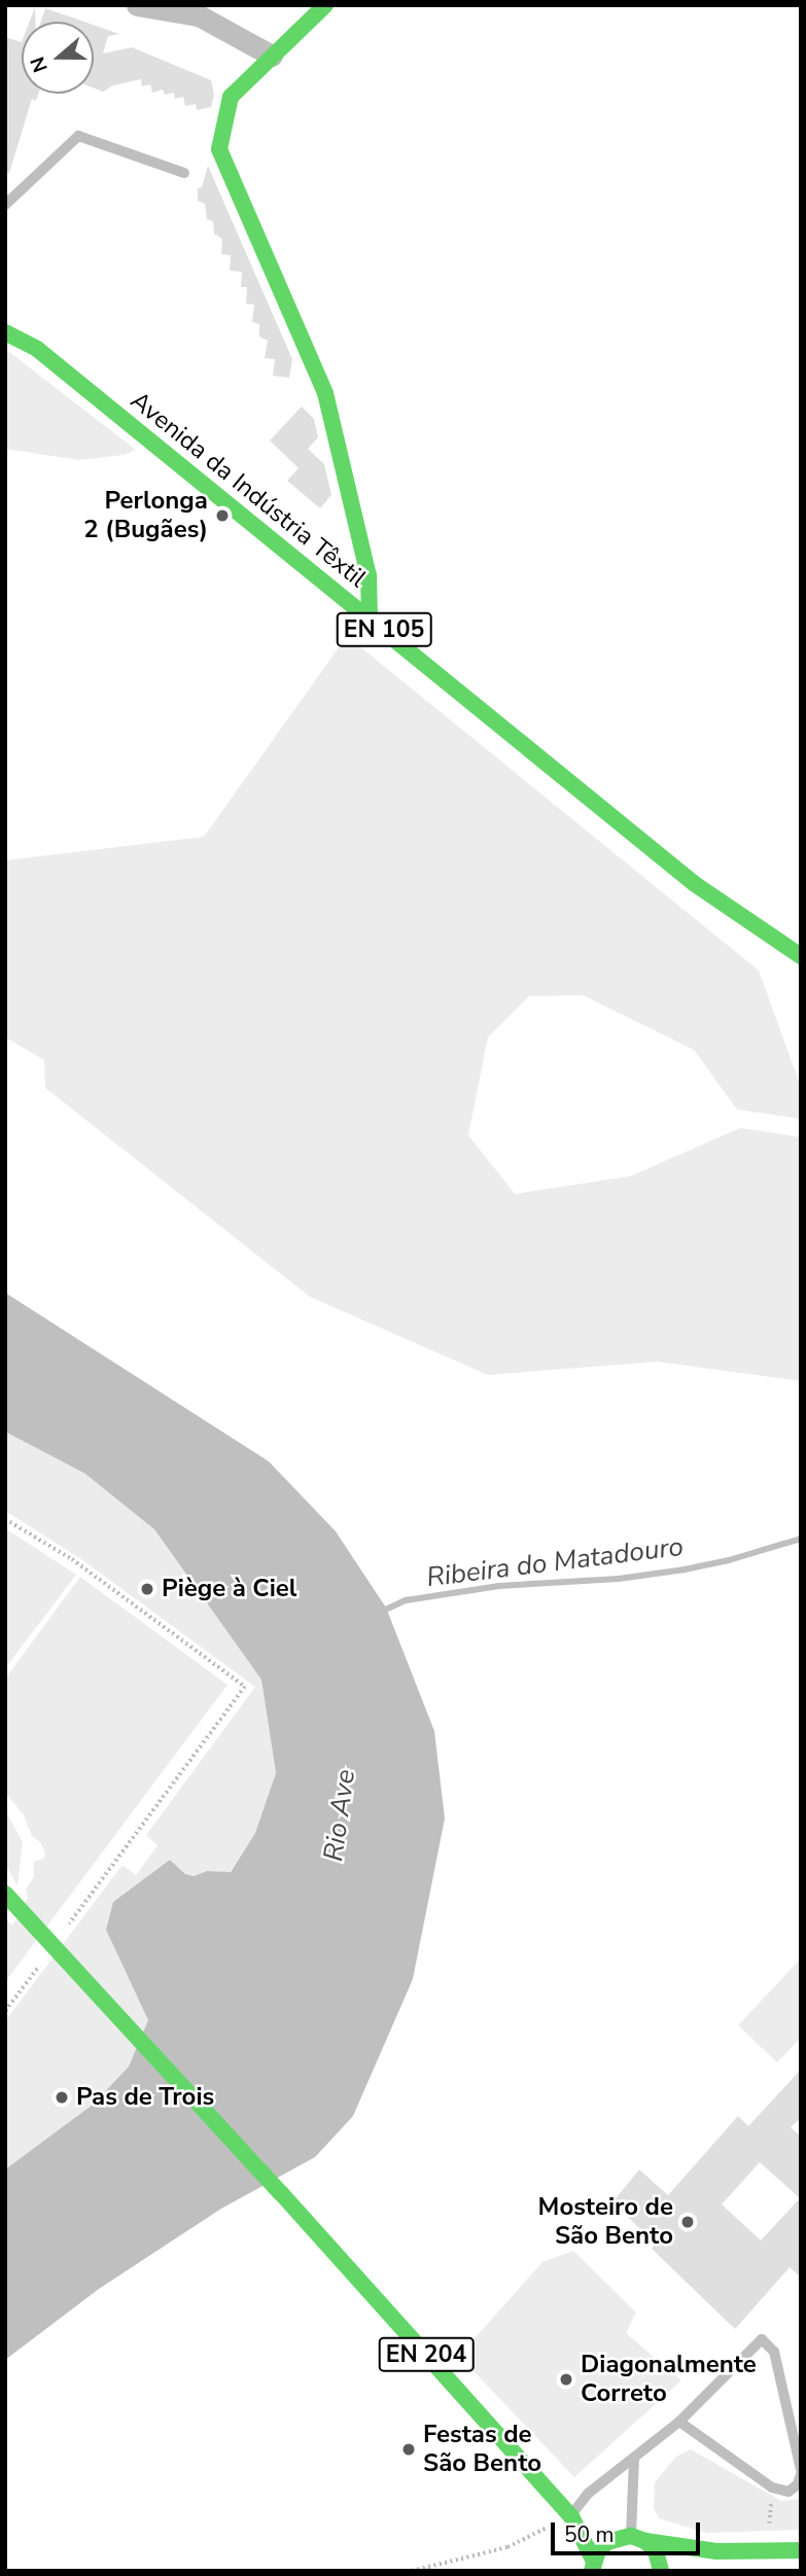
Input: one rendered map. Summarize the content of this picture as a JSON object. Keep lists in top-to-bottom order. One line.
{"streets":{"main road":["Avenida da Indústria Têxtil","EN 105","EN 204"]},"crossings":[["Avenida da Indústria Têxtil","EN 105"]],"water":["Ribeira do Matadouro","Rio Ave"],"places":["Perlonga 2 (Bugães)","Piège à Ciel","Pas de Trois","Mosteiro de São Bento","Diagonalmente Correto","Festas de São Bento"],"scale_bar":"50 m","north":"left"}
